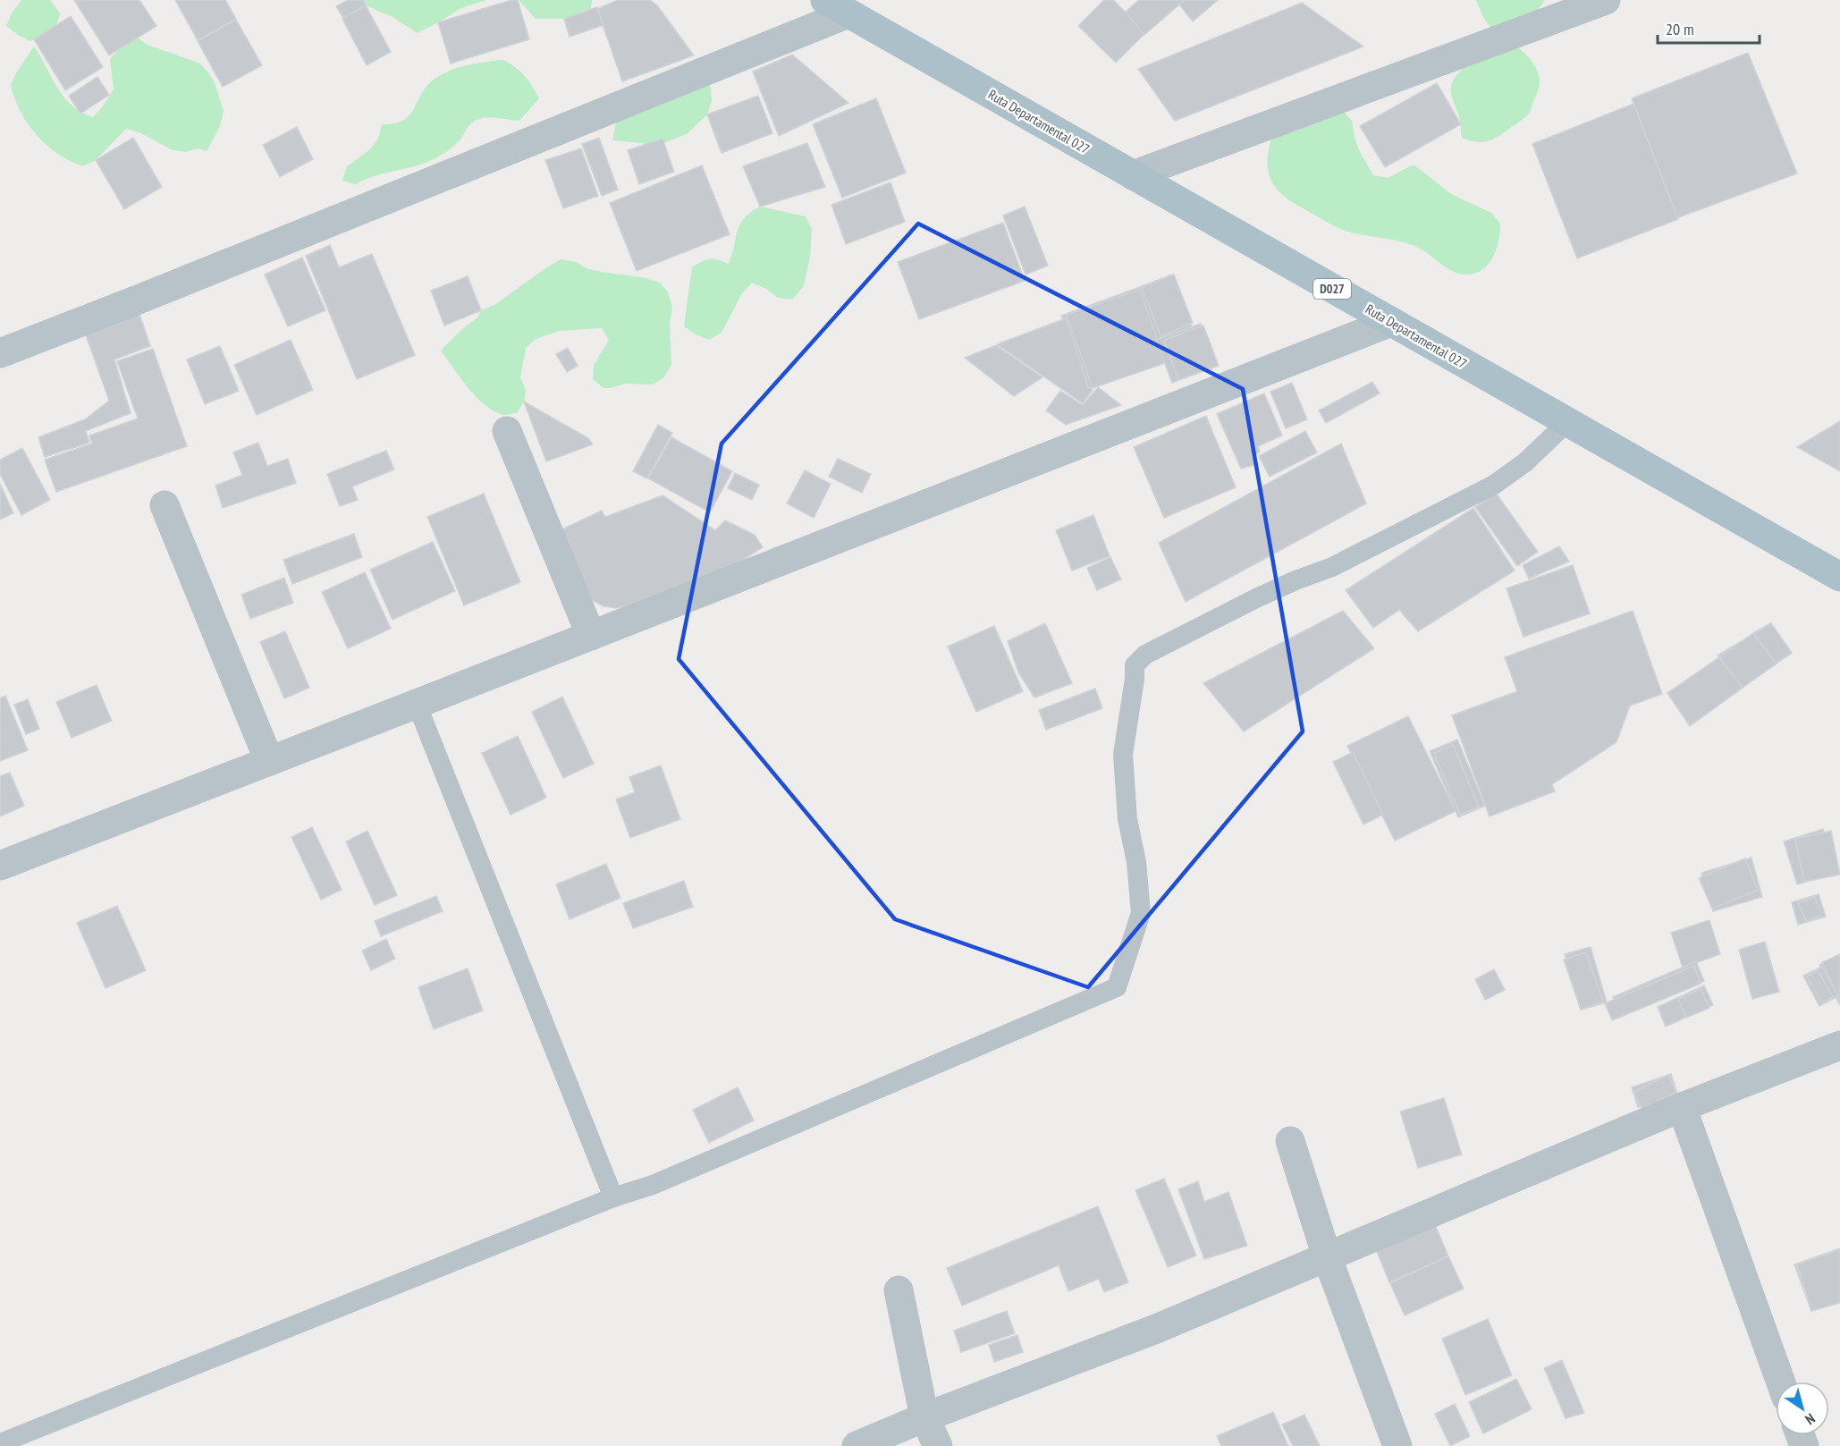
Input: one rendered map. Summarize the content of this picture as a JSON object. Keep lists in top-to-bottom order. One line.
{"streets":{"main road":["Ruta Departamental 027","D027"]},"scale_bar":"20 m","north":"bottom right"}
